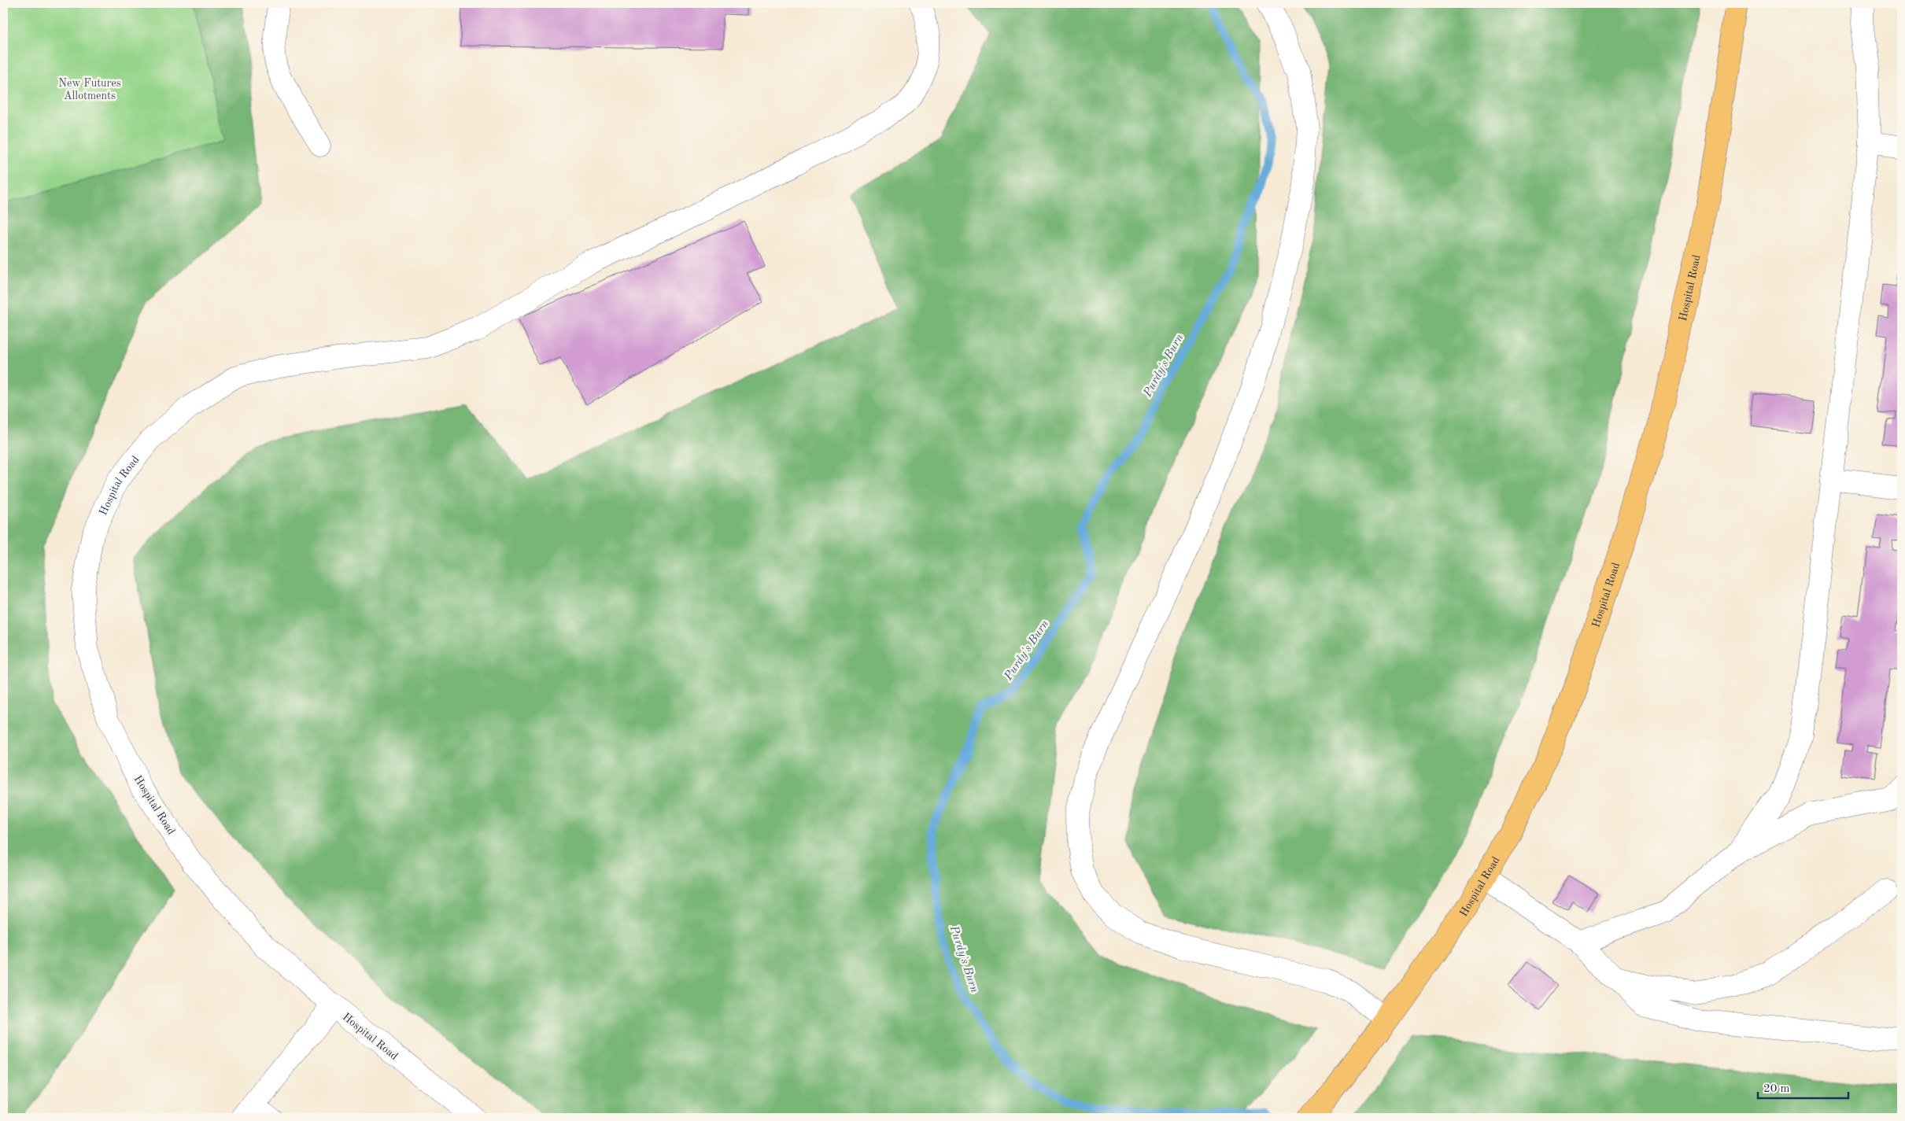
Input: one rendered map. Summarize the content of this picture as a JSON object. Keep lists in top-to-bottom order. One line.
{"streets":{"main road":["Hospital Road"]},"water":["Purdy's Burn"],"parks":["New Futures Allotments"],"scale_bar":"20 m"}
